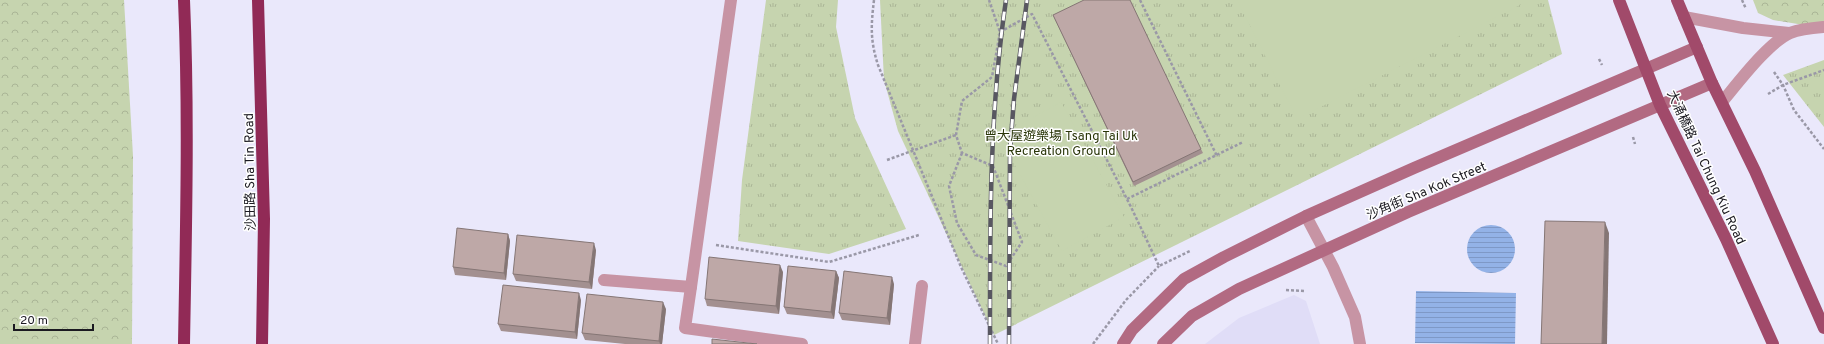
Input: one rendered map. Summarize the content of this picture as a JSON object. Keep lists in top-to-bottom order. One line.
{"streets":{"highway":["沙田路 Sha Tin Road"],"main road":["大涌橋路 Tai Chung Kiu Road","沙角街 Sha Kok Street"]},"crossings":[["大涌橋路 Tai Chung Kiu Road","沙角街 Sha Kok Street"]],"parks":["曾大屋遊樂場 Tsang Tai Uk Recreation Ground"],"scale_bar":"20 m"}
